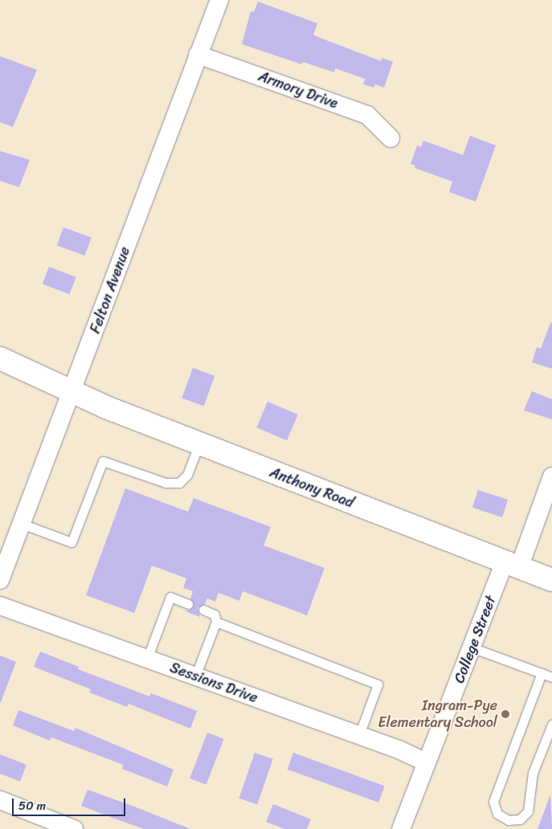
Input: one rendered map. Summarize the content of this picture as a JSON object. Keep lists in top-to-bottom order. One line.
{"streets":{"street":["Armory Drive","Felton Avenue","Anthony Road","College Street","Sessions Drive"]},"crossings":[["Armory Drive","Felton Avenue"],["Felton Avenue","Anthony Road"],["Anthony Road","College Street"],["College Street","Sessions Drive"]],"places":["Ingram-Pye Elementary School"],"scale_bar":"50 m"}
